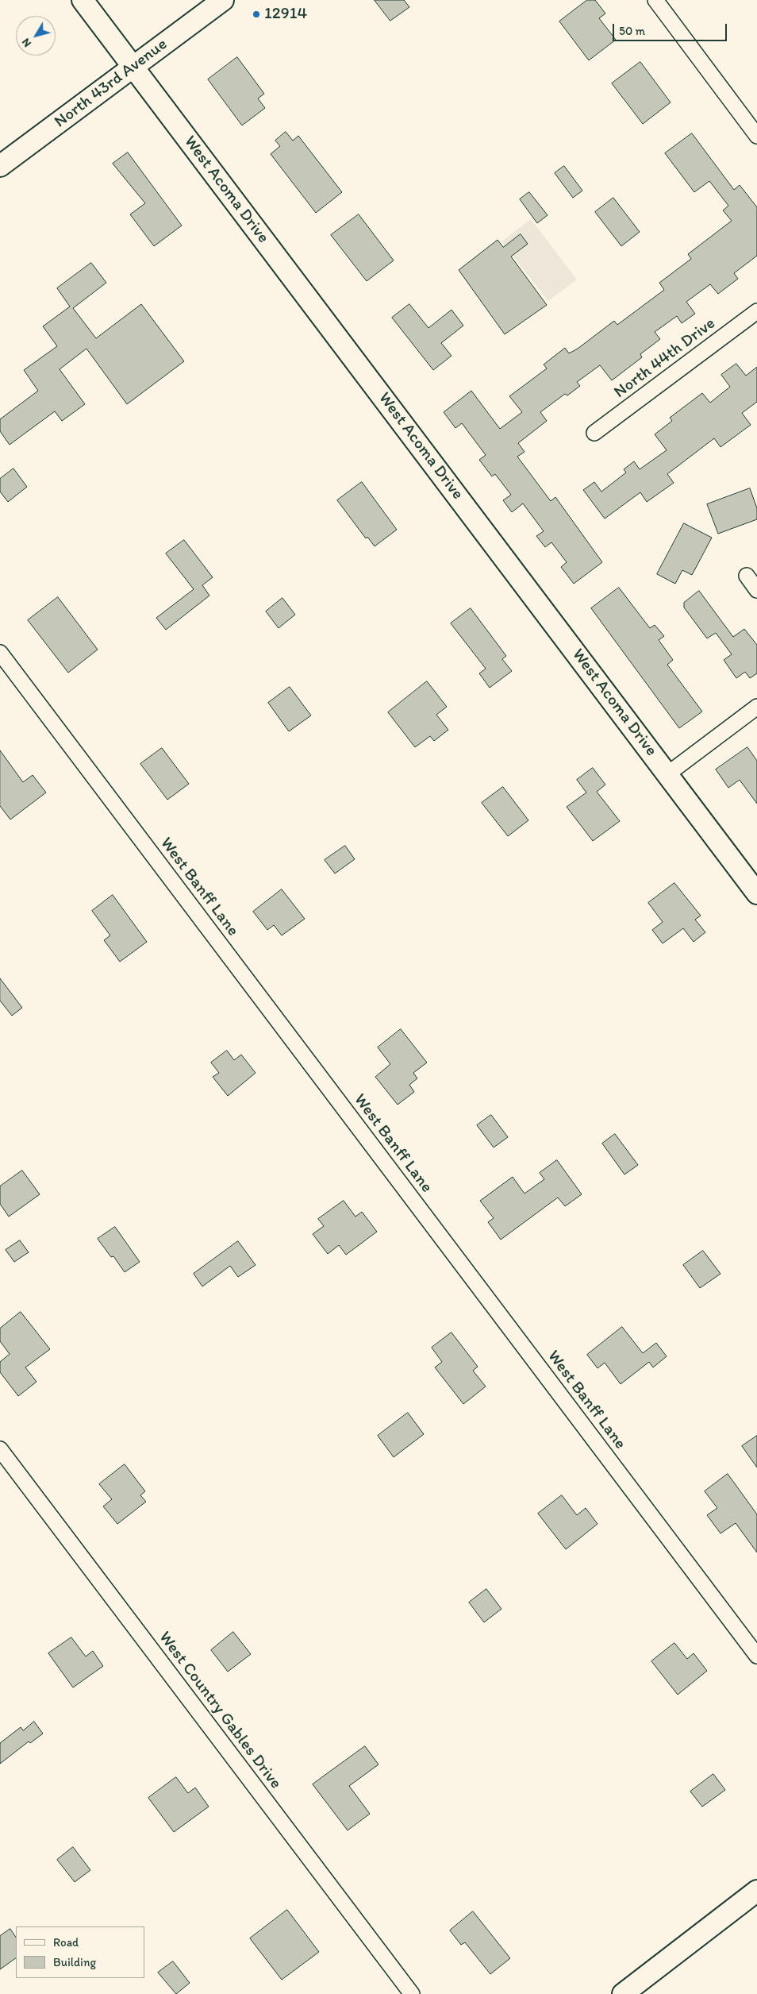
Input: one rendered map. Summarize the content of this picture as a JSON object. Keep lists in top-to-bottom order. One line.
{"streets":{"street":["North 43rd Avenue","West Acoma Drive","North 44th Drive","West Banff Lane","West Country Gables Drive"]},"crossings":[["North 43rd Avenue","West Acoma Drive"]],"places":["12914"],"legend":["Road","Building"],"scale_bar":"50 m","north":"bottom left"}
